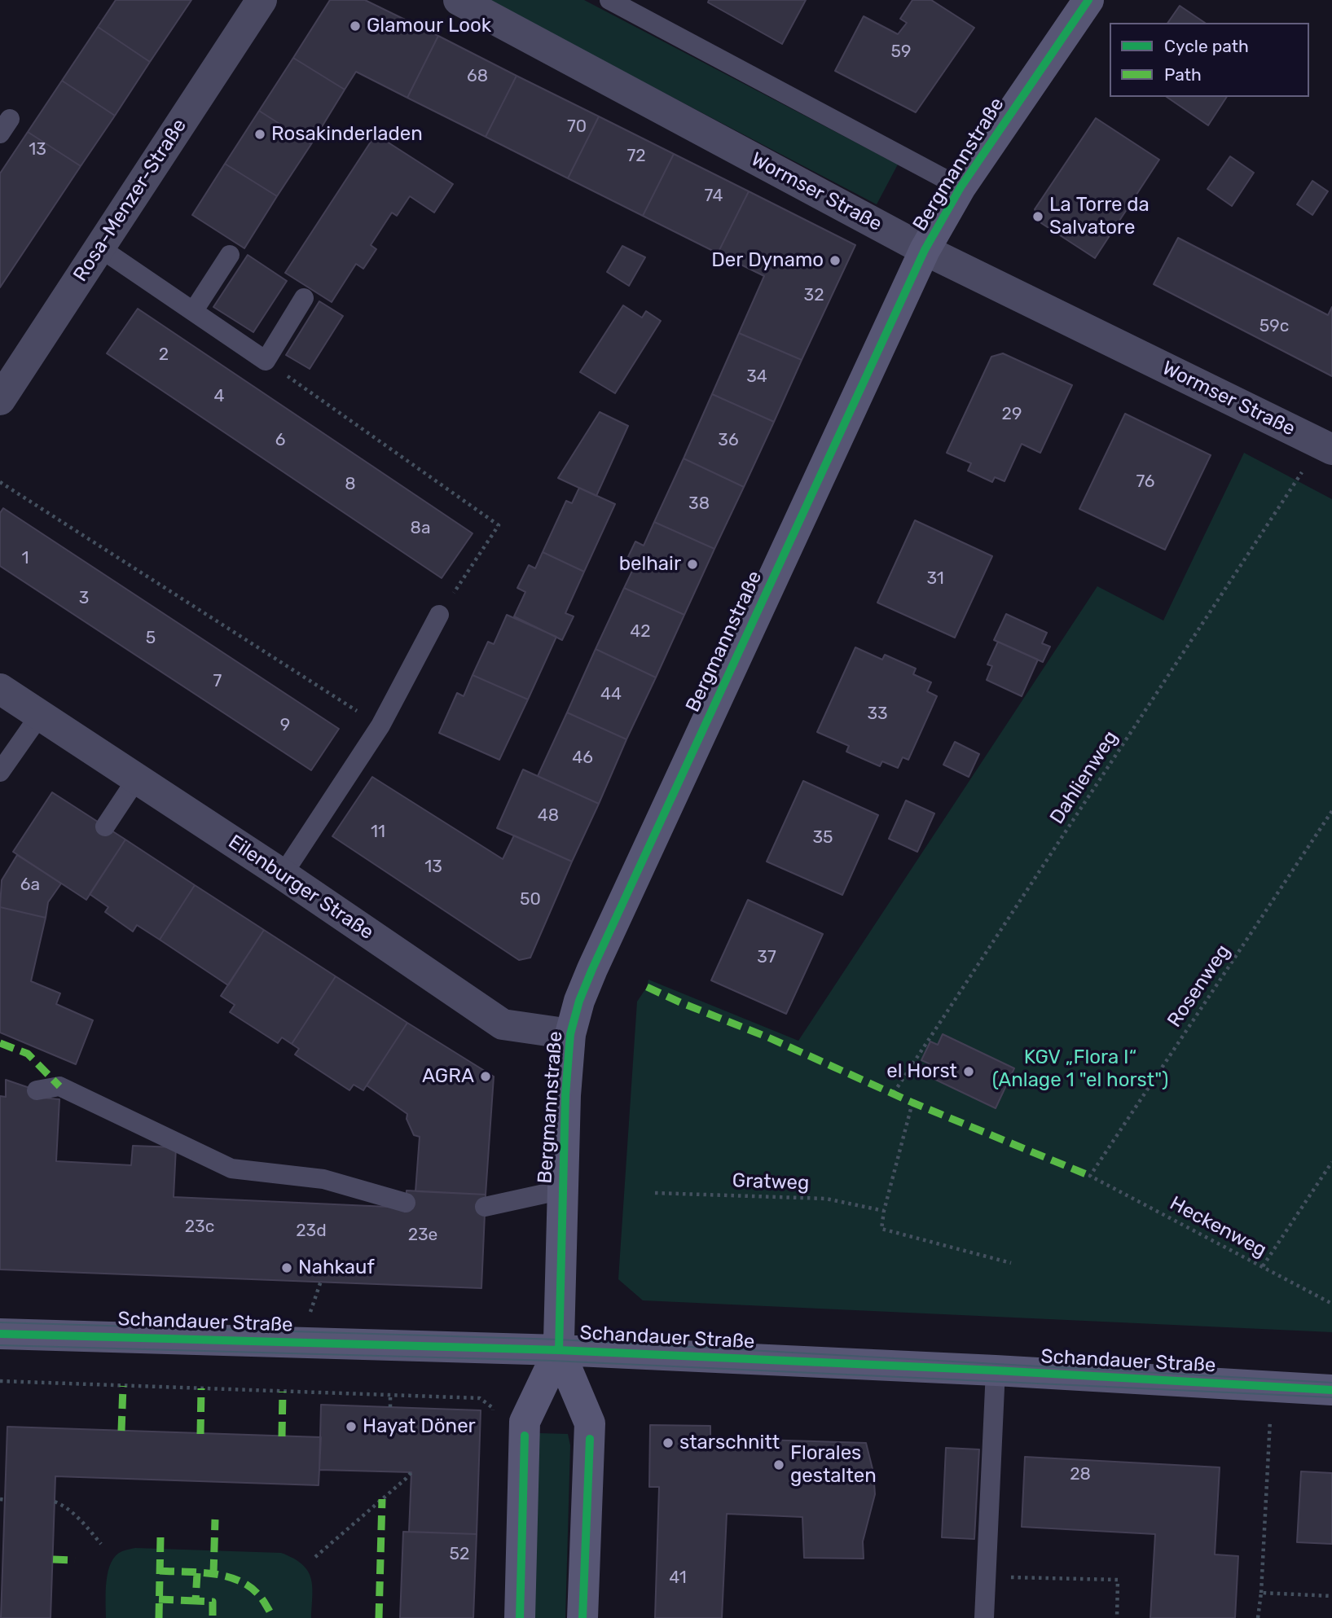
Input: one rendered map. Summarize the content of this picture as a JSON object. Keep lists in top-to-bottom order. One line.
{"streets":{"street":["Bergmannstraße","Wormser Straße","Rosa-Menzer-Straße","Eilenburger Straße","Schandauer Straße"],"path":["Dahlienweg","Rosenweg","Gratweg","Heckenweg"]},"crossings":[["Bergmannstraße","Wormser Straße"],["Bergmannstraße","Eilenburger Straße"],["Bergmannstraße","Schandauer Straße"],["Rosenweg","Heckenweg"]],"parks":["KGV „Flora I“ (Anlage 1 \"el horst\")"],"places":["Glamour Look","Rosakinderladen","La Torre da Salvatore","Der Dynamo","belhair","el Horst","AGRA","Nahkauf","Hayat Döner","starschnitt","Florales gestalten"],"house_numbers":["59","68","70","13","72","74","32","59c","2","34","4","29","6","36","76","8","38","8a","1","31","3","42","5","7","44","33","9","46","48","11","35","13","6a","50","37","23c","23d","23e","28","52","41"],"legend":["Cycle path","Path"]}
